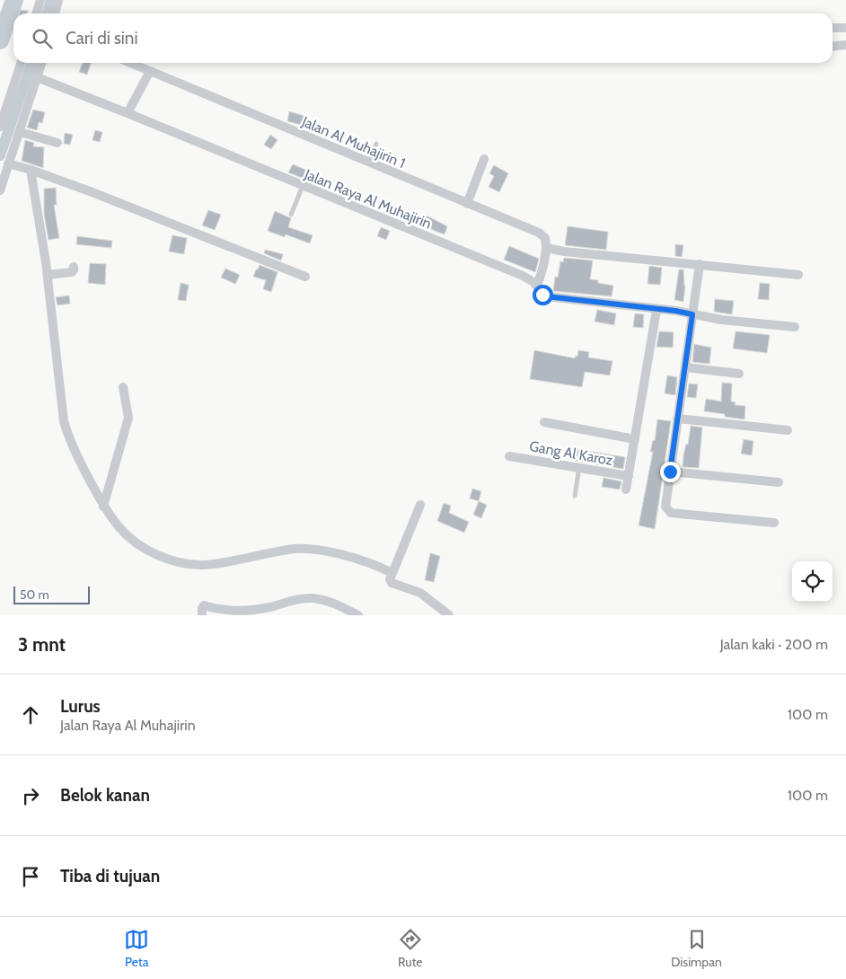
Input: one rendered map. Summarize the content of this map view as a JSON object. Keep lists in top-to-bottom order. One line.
{"streets":{"street":["Jalan Al Muhajirin 1","Jalan Raya Al Muhajirin","Gang Al Karoz"]},"scale_bar":"50 m","page":{"search":"Cari di sini","scale":"50 m","heading":["3 mnt","Jalan kaki · 200 m"],"list":[["Lurus","Jalan Raya Al Muhajirin","100 m"],["Belok kanan","100 m"],"Tiba di tujuan"],"nav":["Peta","Rute","Disimpan"]}}
